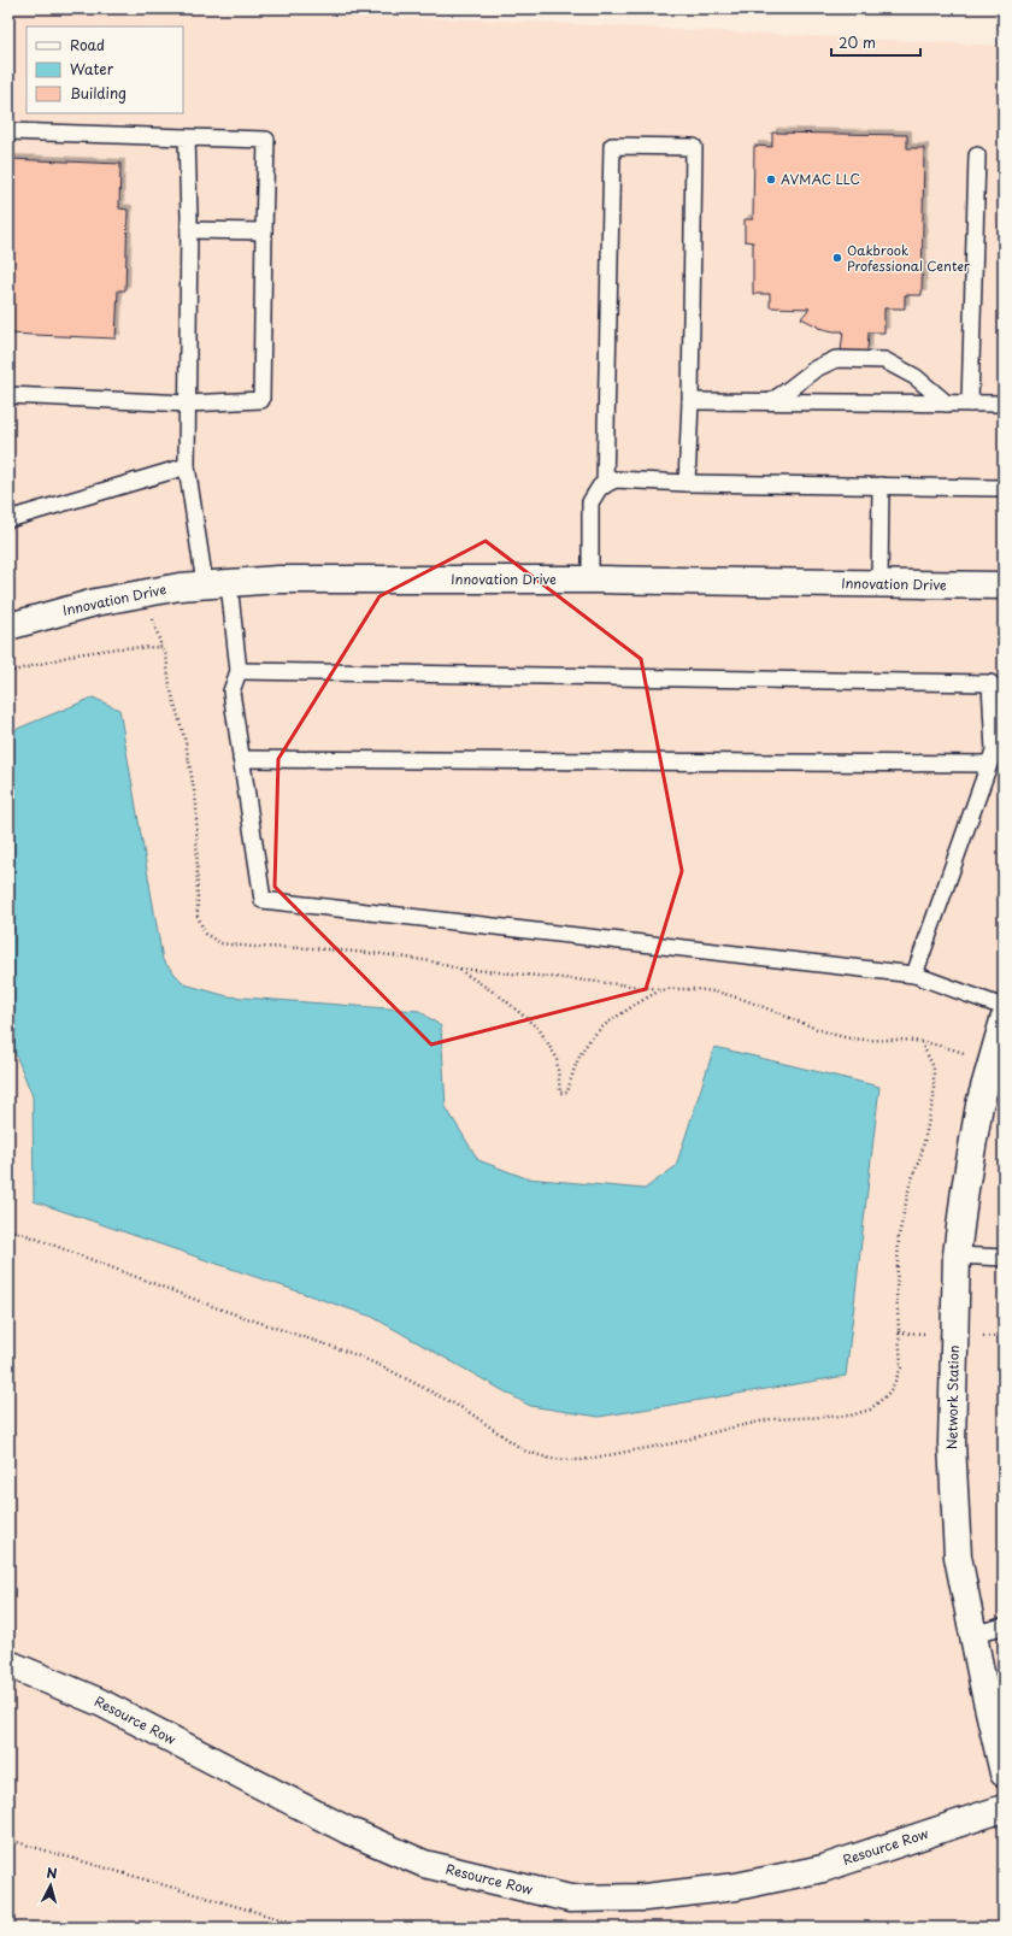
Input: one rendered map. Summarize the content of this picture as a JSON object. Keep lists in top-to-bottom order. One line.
{"streets":{"street":["Innovation Drive","Network Station","Resource Row"]},"places":["AVMAC LLC","Oakbrook Professional Center"],"legend":["Road","Water","Building"],"scale_bar":"20 m","north":"top"}
